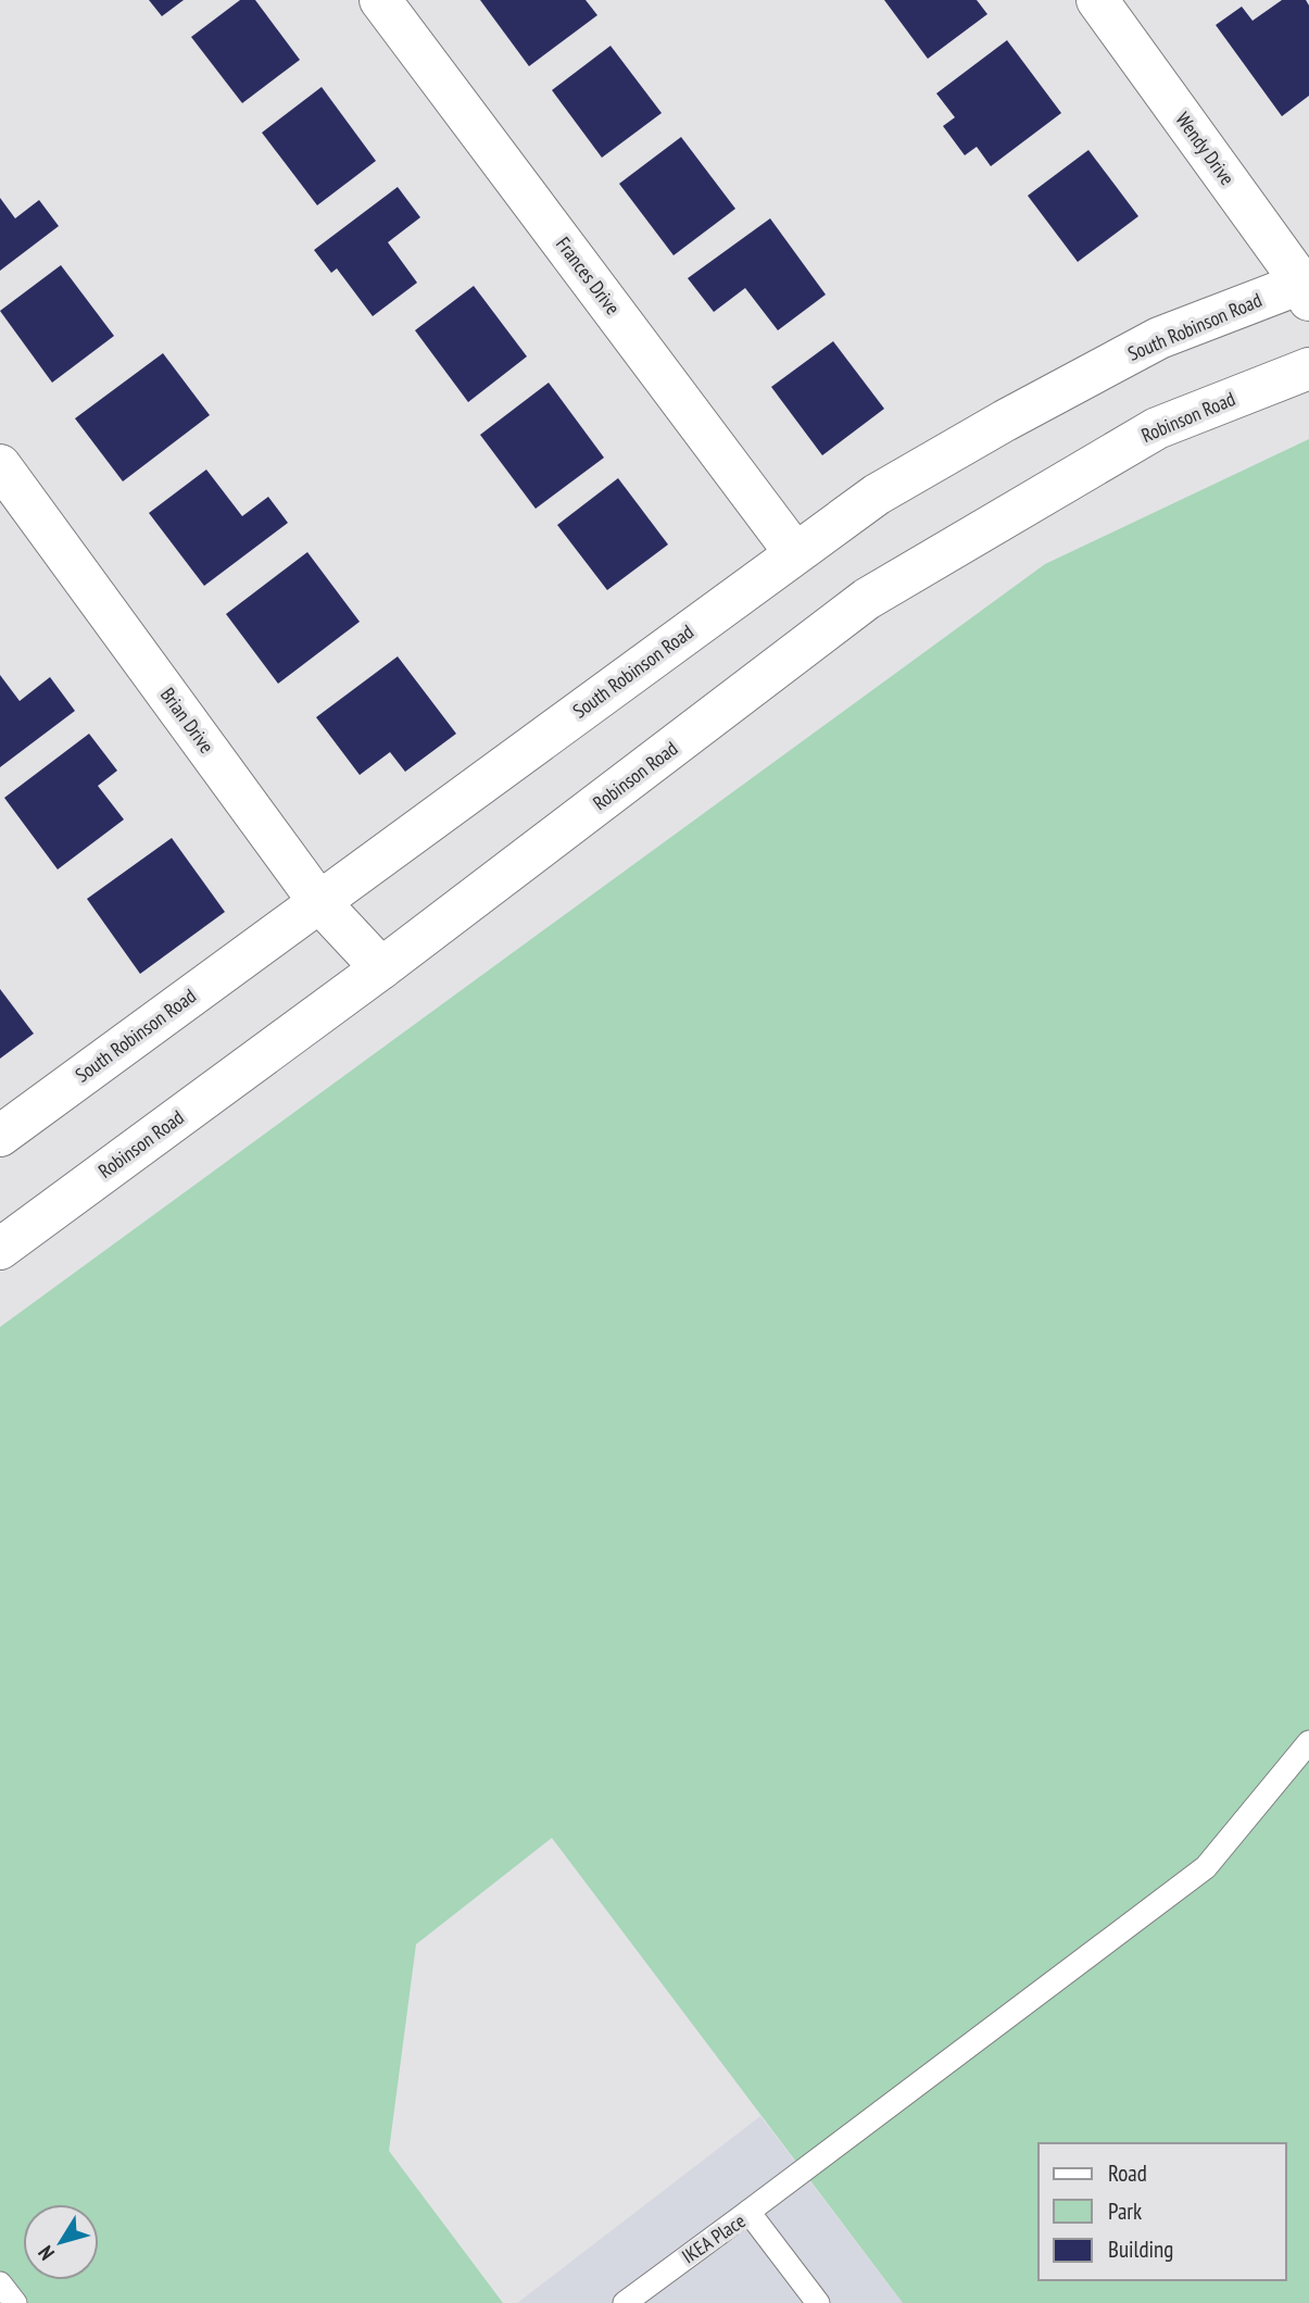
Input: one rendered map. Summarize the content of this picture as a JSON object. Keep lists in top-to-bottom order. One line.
{"streets":{"street":["Wendy Drive","Frances Drive","South Robinson Road","Robinson Road","Brian Drive"],"lane":["IKEA Place"]},"crossings":[["Wendy Drive","South Robinson Road"],["Frances Drive","South Robinson Road"],["South Robinson Road","Brian Drive"],["Robinson Road","Brian Drive"]],"legend":["Road","Park","Building"],"north":"bottom left"}
